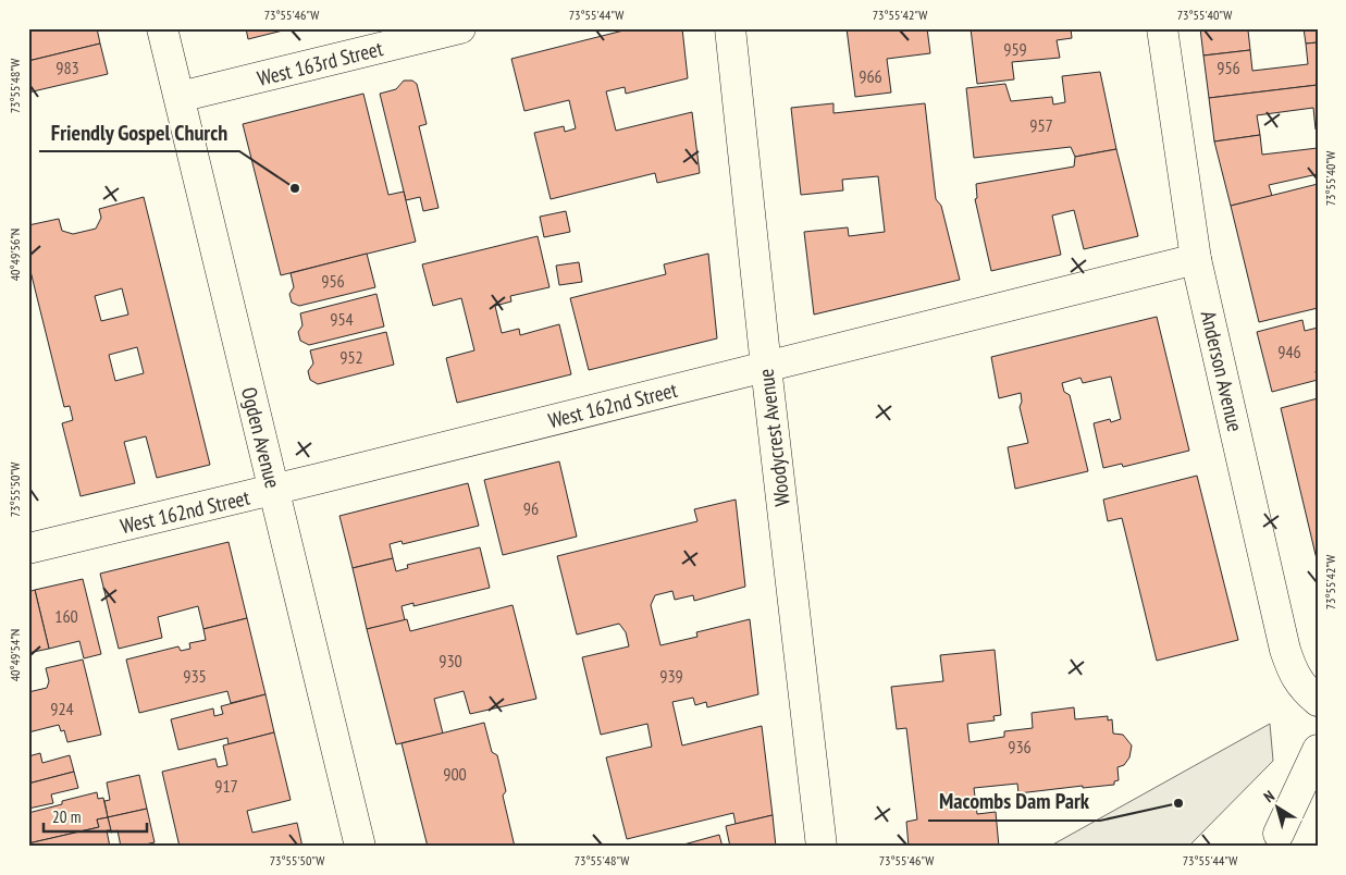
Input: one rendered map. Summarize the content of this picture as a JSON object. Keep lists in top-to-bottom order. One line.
{"streets":{"street":["West 163rd Street","Anderson Avenue","West 162nd Street","Ogden Avenue","Woodycrest Avenue"]},"crossings":[["West 163rd Street","Ogden Avenue"],["Anderson Avenue","West 162nd Street"],["West 162nd Street","Ogden Avenue"],["West 162nd Street","Woodycrest Avenue"]],"places":["Friendly Gospel Church","Macombs Dam Park"],"house_numbers":["959","983","956","966","957","956","954","946","952","96","160","930","935","939","924","936","900","917"],"scale_bar":"20 m","north":"top left","coordinates":["73°55'46\"W","73°55'44\"W","73°55'42\"W","73°55'40\"W","73°55'48\"W","40°49'56\"N","73°55'50\"W","40°49'54\"N"]}
